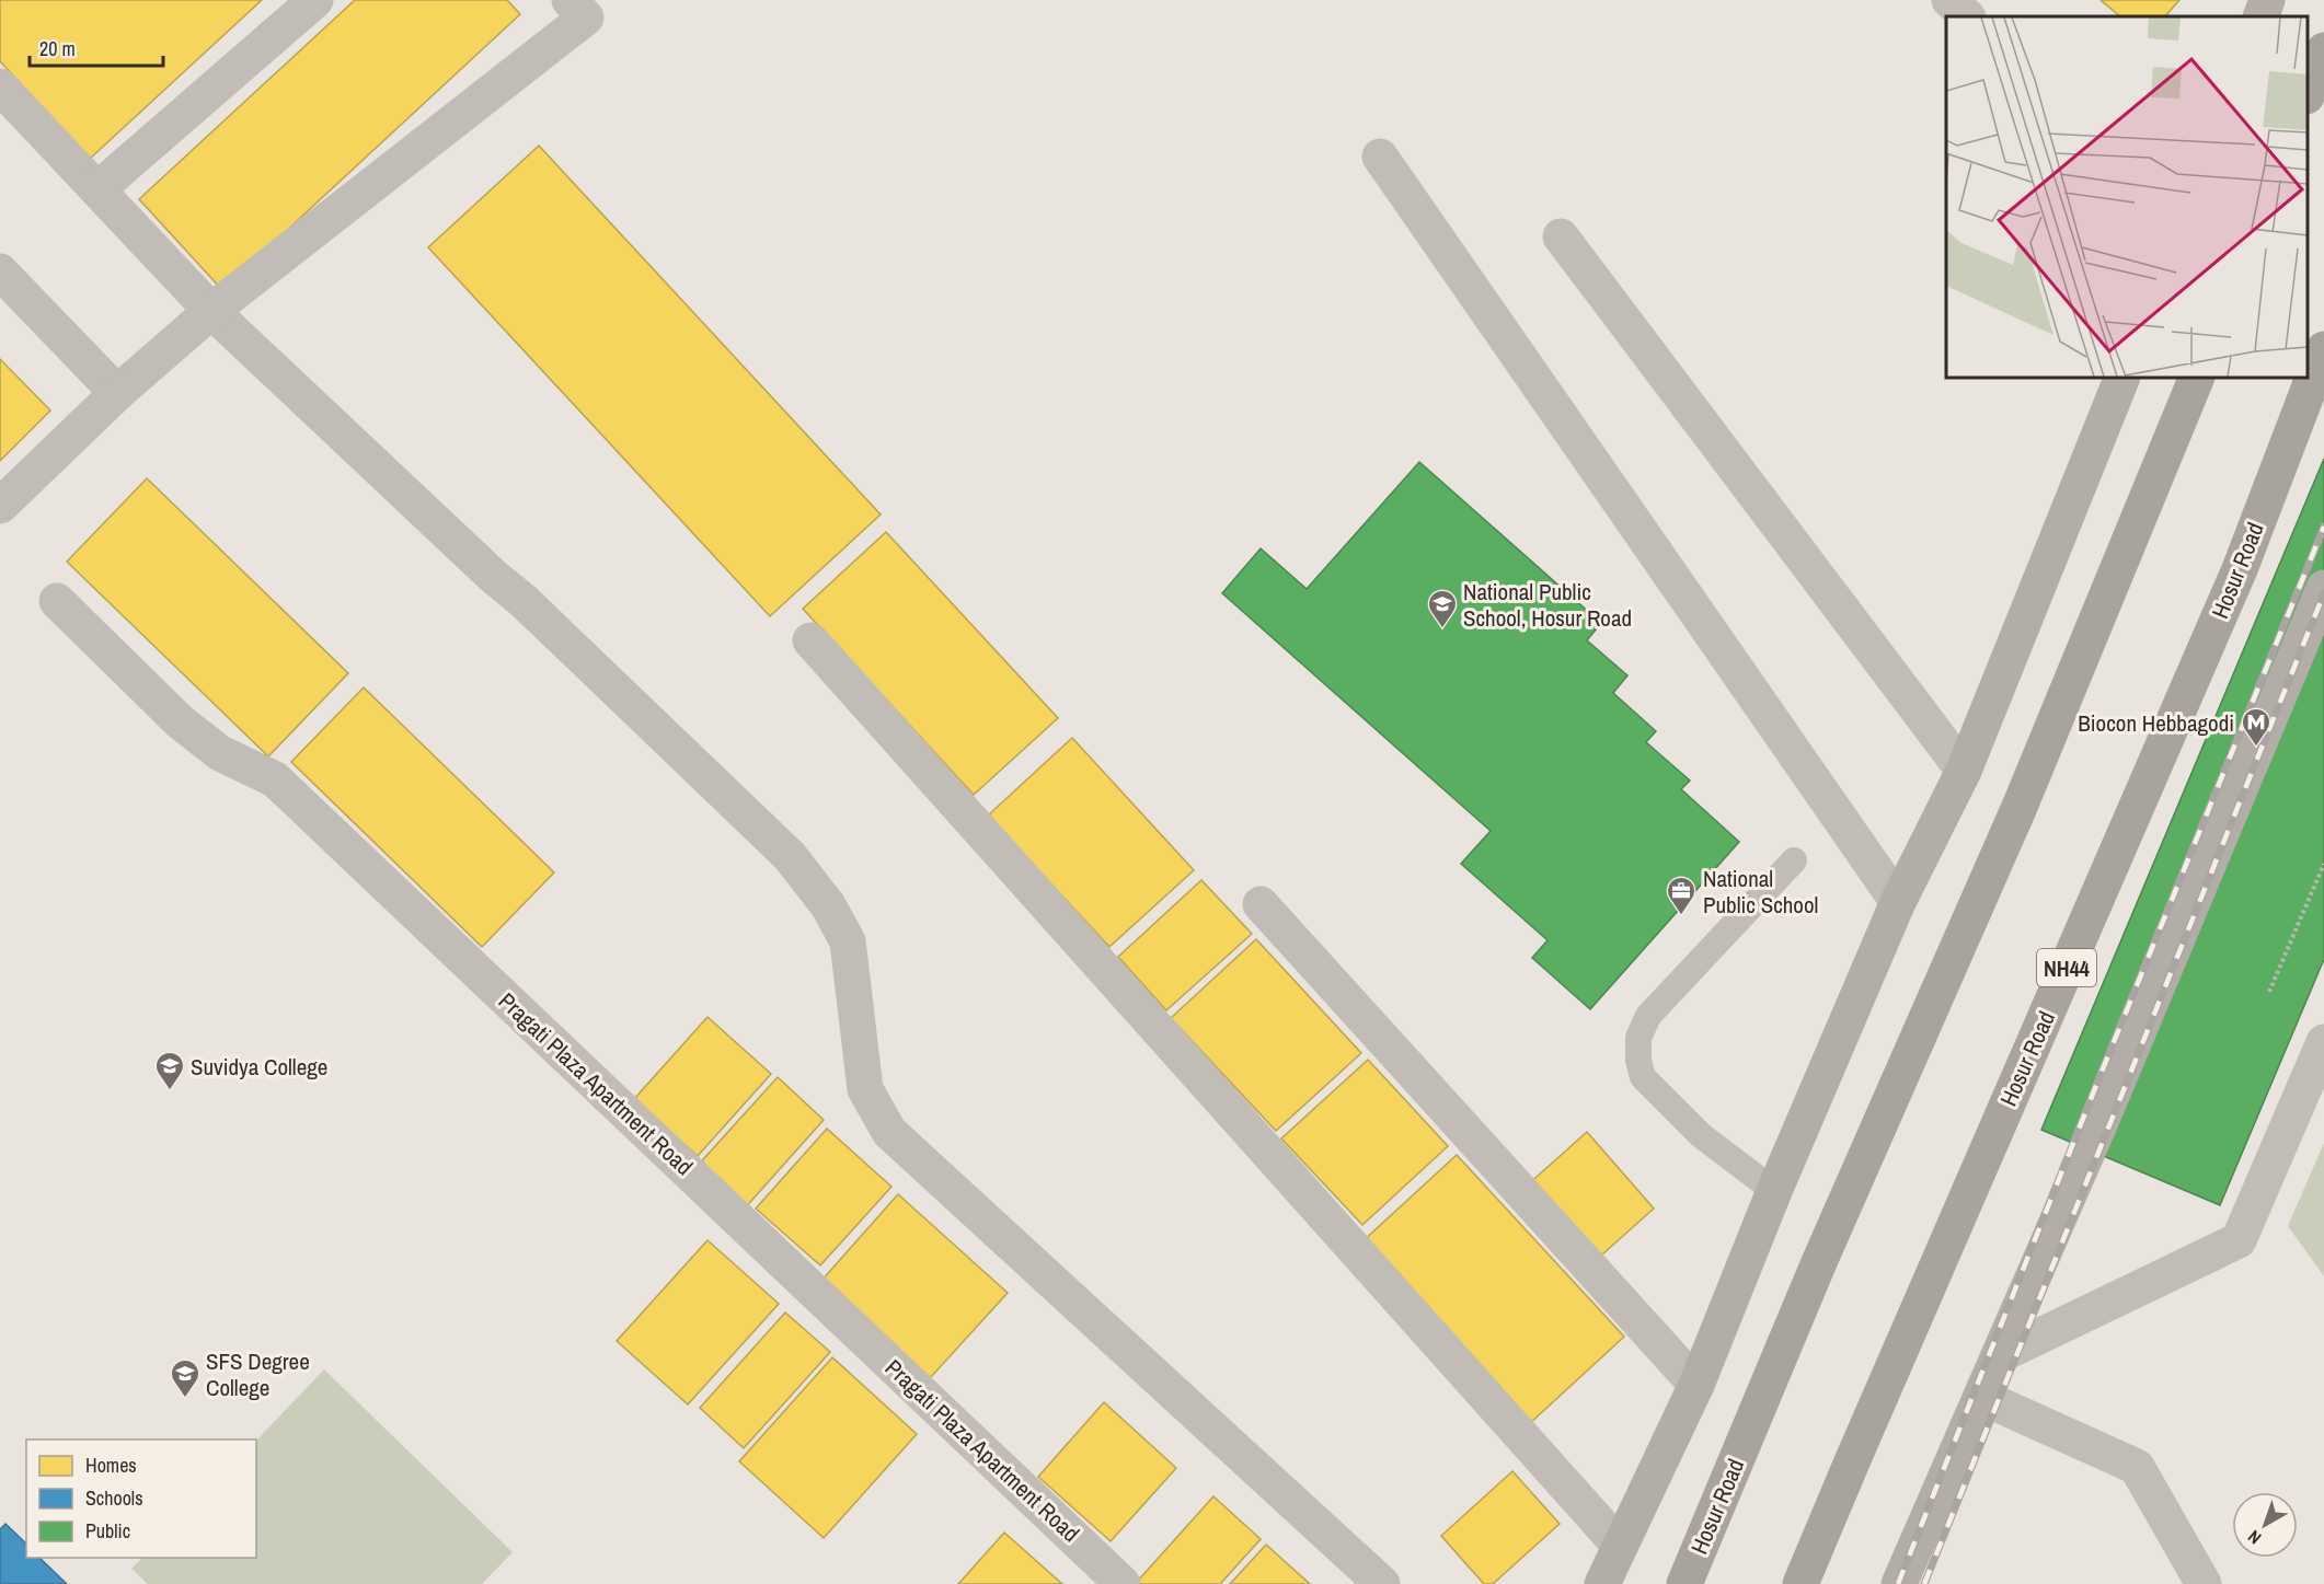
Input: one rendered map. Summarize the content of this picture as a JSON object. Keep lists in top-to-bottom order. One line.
{"streets":{"highway":["Hosur Road","NH44"],"street":["Pragati Plaza Apartment Road"]},"places":{"school or university":["National Public School, Hosur Road","Suvidya College","SFS Degree College"],"metro station":["Biocon Hebbagodi"],"office":["National Public School"]},"legend":["Homes","Schools","Public"],"scale_bar":"20 m","north":"bottom left"}
